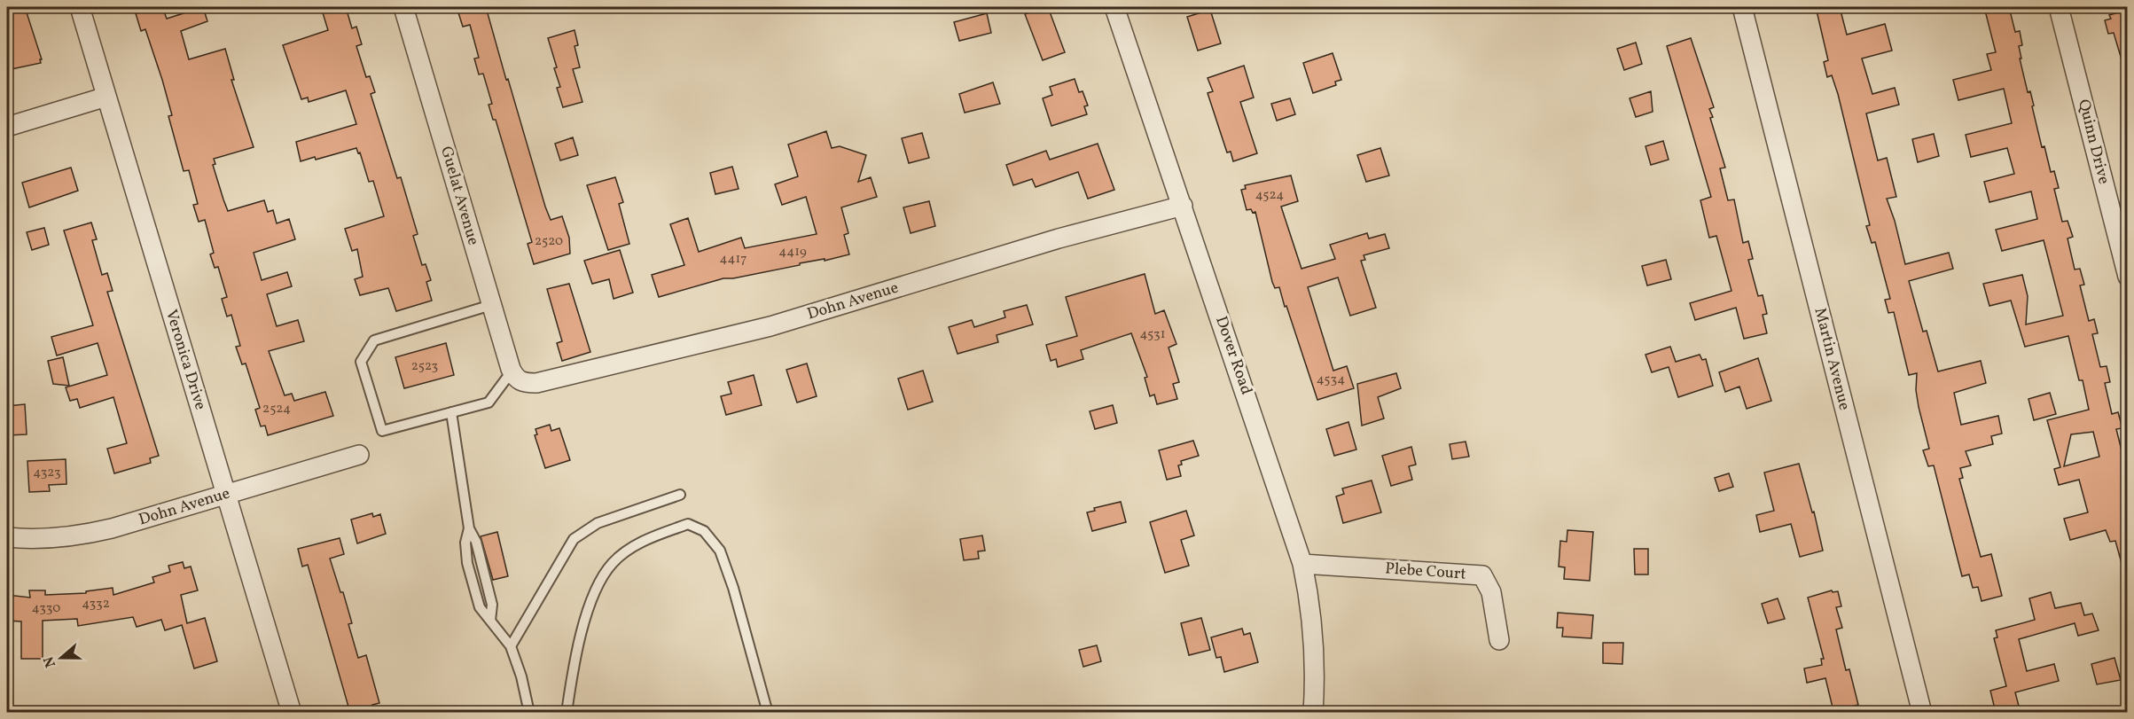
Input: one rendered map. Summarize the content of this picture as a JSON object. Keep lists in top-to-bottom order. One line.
{"streets":{"street":["Quinn Drive","Guelat Avenue","Dohn Avenue","Dover Road","Martin Avenue","Veronica Drive","Plebe Court"]},"crossings":[["Guelat Avenue","Dohn Avenue"],["Dohn Avenue","Dover Road"],["Dohn Avenue","Veronica Drive"],["Dover Road","Plebe Court"]],"house_numbers":["4524","2520","4419","4417","4531","2523","4534","2524","4323","4332","4330"],"north":"left"}
